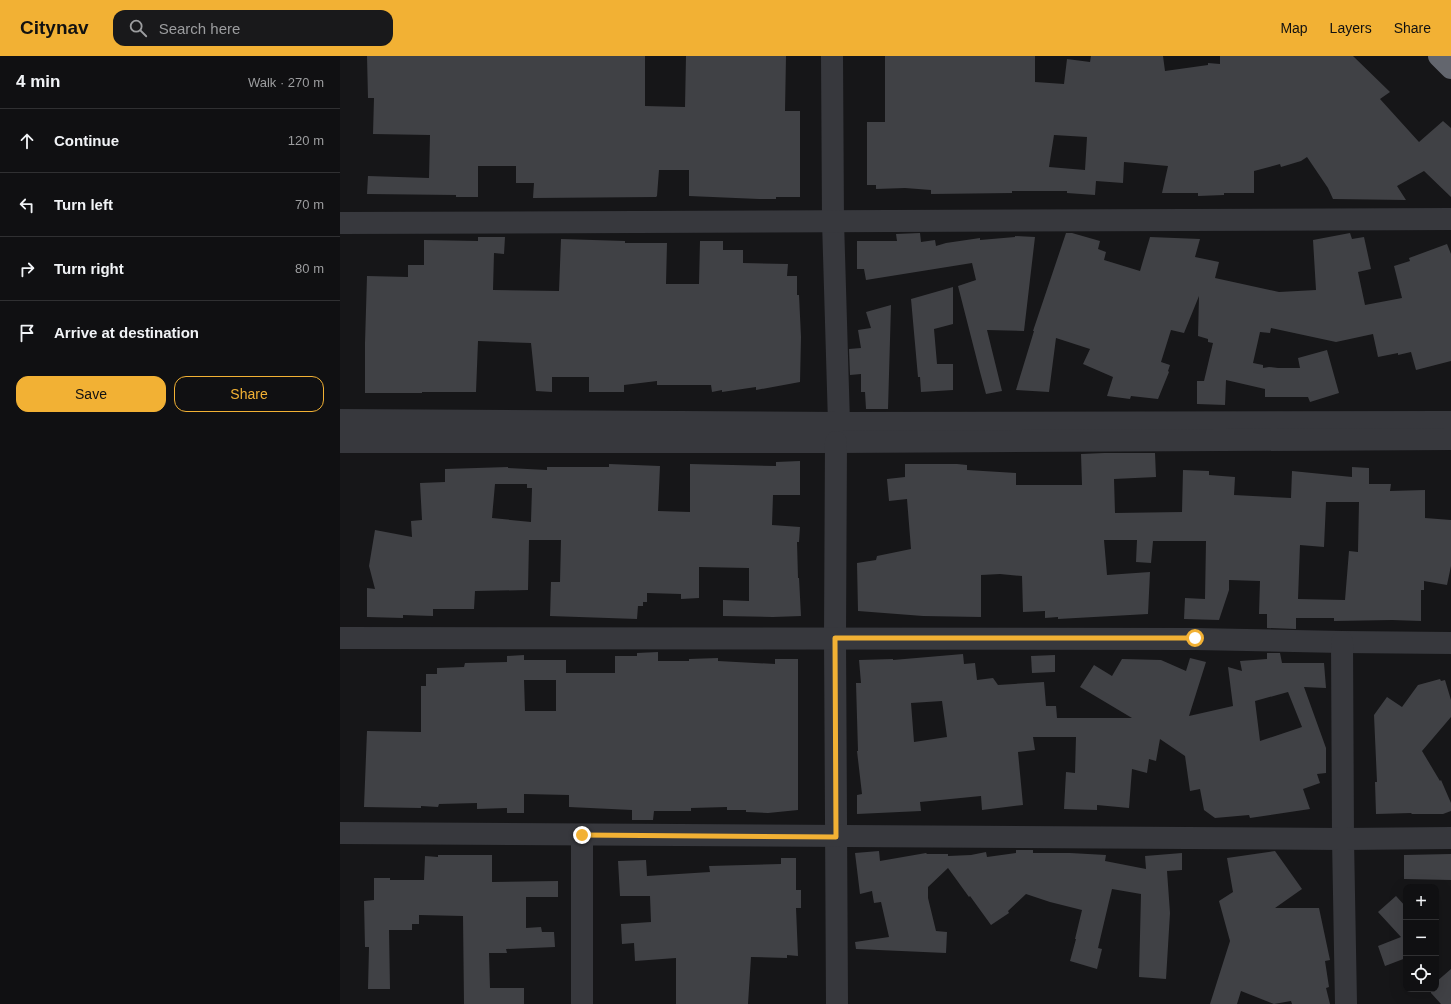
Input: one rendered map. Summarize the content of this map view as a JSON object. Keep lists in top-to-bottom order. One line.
{"page":{"header":"Citynav","search":"Search here","nav":["Map","Layers","Share"],"heading":["4 min","Walk · 270 m"],"list":[["Continue","120 m"],["Turn left","70 m"],["Turn right","80 m"],"Arrive at destination"],"buttons":["Save","Share"],"map_buttons":["+","−"]}}
